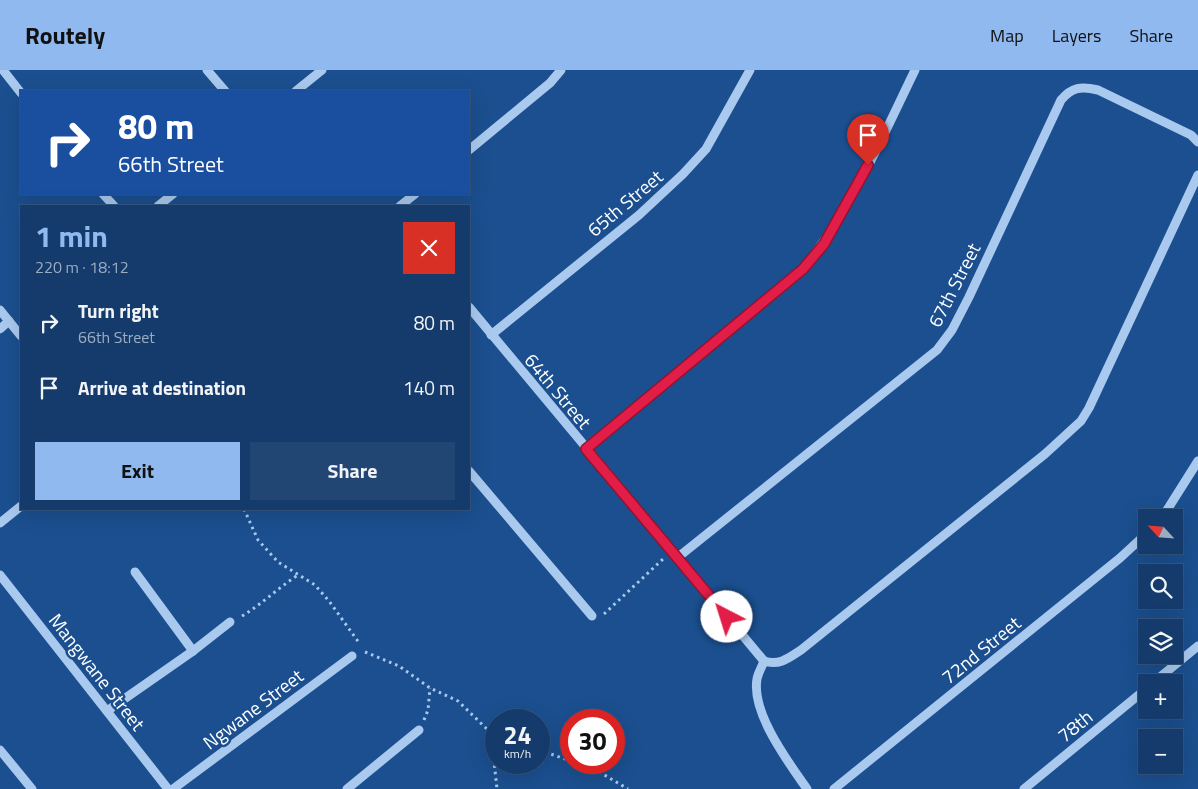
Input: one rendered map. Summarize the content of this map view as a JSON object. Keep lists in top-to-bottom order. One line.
{"streets":{"street":["65th Street","67th Street","64th Street","72nd Street","Mangwane Street","Ngwane Street","78th"]},"crossings":[["65th Street","64th Street"],["67th Street","64th Street"]],"north":"top left","page":{"header":"Routely","nav":["Map","Layers","Share"],"turn":["80 m","66th Street"],"heading":["1 min","220 m · 18:12"],"list":[{"name":"Turn right","note":"66th Street","value":"80 m"},{"name":"Arrive at destination","value":"140 m"}],"buttons":["Exit","Share"],"map_buttons":["+","−"],"speed":"24 km/h","limit":"30"}}
